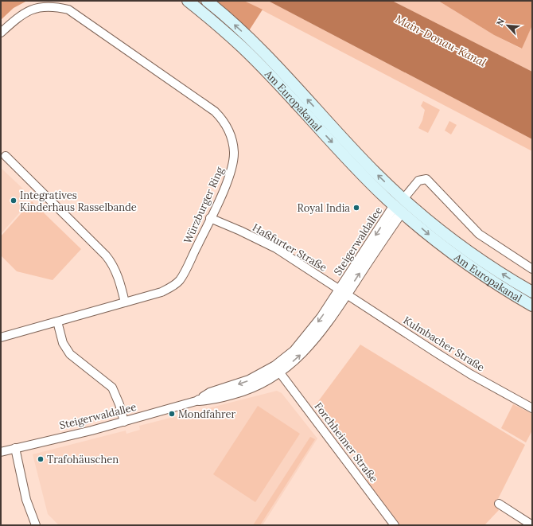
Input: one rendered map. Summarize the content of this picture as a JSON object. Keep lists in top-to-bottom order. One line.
{"streets":{"main road":["Am Europakanal"],"street":["Würzburger Ring","Steigerwaldallee","Haßfurter Straße","Kulmbacher Straße","Forchheimer Straße"]},"crossings":[["Am Europakanal","Steigerwaldallee"],["Würzburger Ring","Haßfurter Straße"],["Steigerwaldallee","Haßfurter Straße"],["Steigerwaldallee","Kulmbacher Straße"],["Steigerwaldallee","Forchheimer Straße"],["Haßfurter Straße","Kulmbacher Straße"]],"water":["Main-Donau-Kanal"],"places":["Integratives Kinderhaus Rasselbande","Royal India","Mondfahrer","Trafohäuschen"],"north":"top left"}
